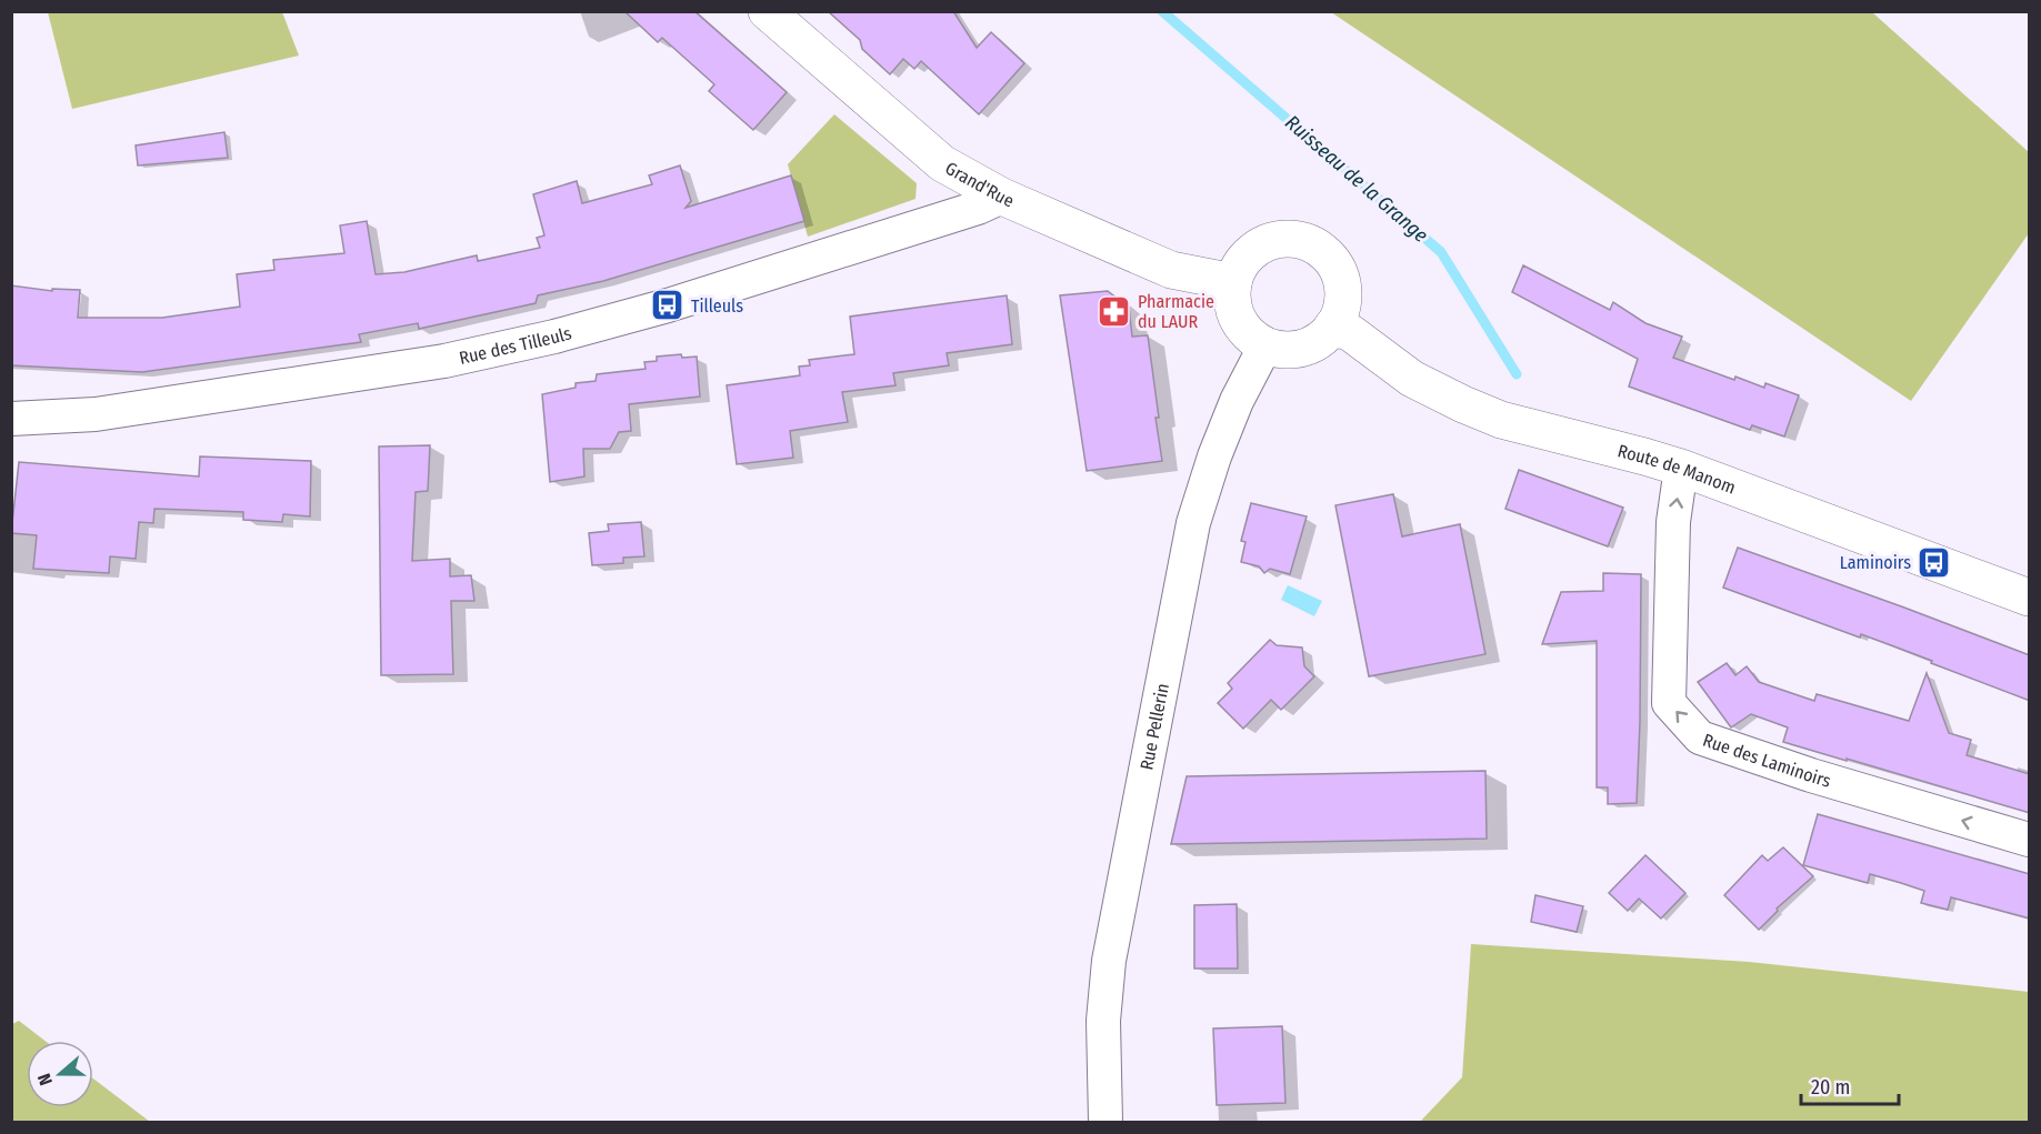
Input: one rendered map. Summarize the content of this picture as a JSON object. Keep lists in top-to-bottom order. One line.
{"streets":{"street":["Grand'Rue","Rue des Tilleuls","Route de Manom","Rue Pellerin","Rue des Laminoirs"]},"crossings":[["Grand'Rue","Rue des Tilleuls"],["Grand'Rue","Route de Manom"],["Grand'Rue","Rue Pellerin"],["Route de Manom","Rue Pellerin"],["Route de Manom","Rue des Laminoirs"]],"one_way":["Rue des Laminoirs"],"water":["Ruisseau de la Grange"],"places":{"bus stop":["Tilleuls","Laminoirs"],"pharmacy":["Pharmacie du LAUR"]},"scale_bar":"20 m","north":"left"}
